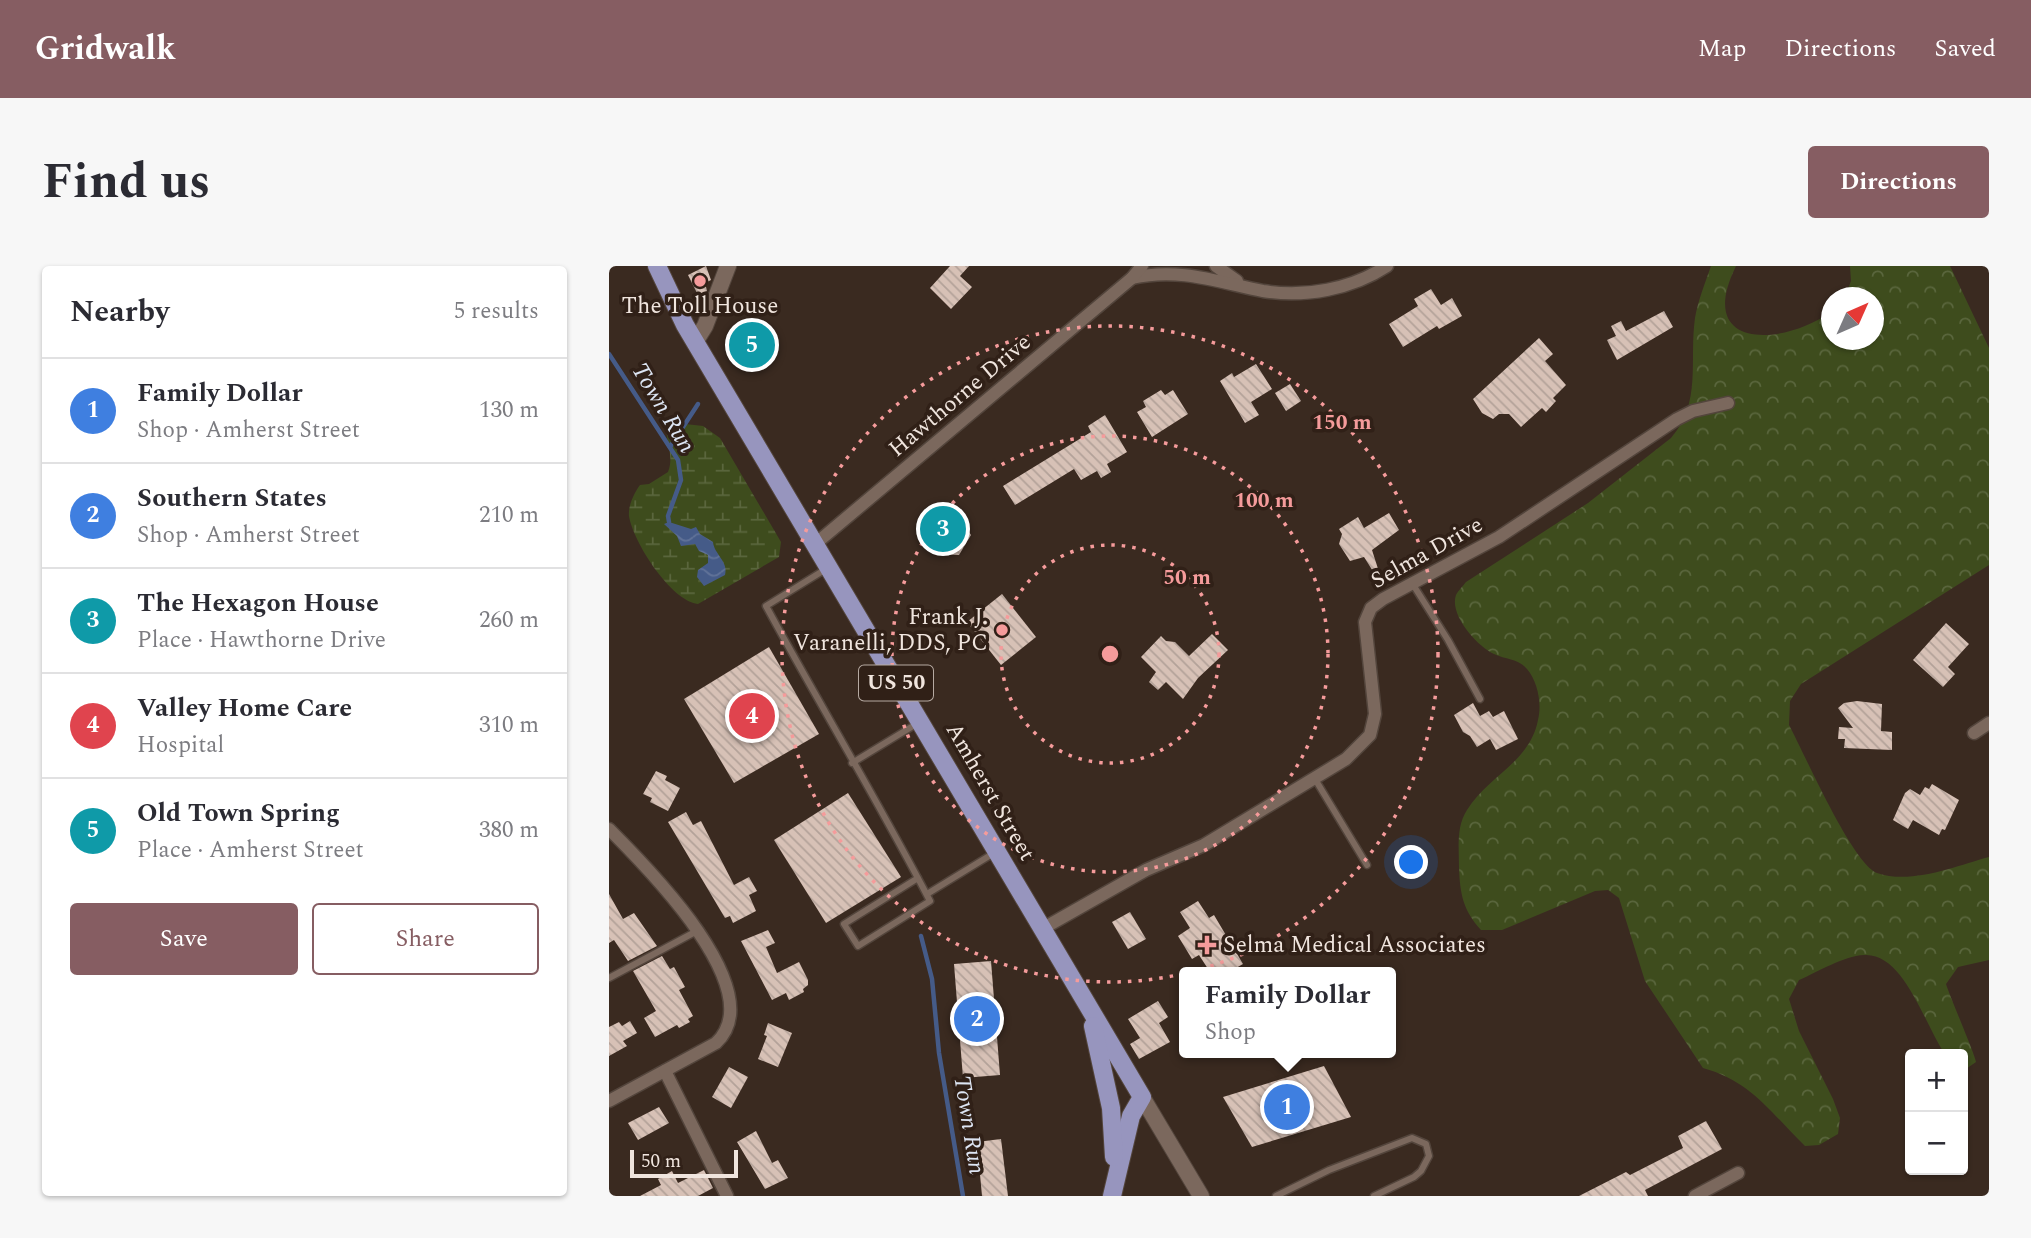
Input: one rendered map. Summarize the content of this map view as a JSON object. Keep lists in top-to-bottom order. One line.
{"streets":{"main road":["US 50","Amherst Street"],"street":["Hawthorne Drive","Selma Drive"]},"crossings":[["Hawthorne Drive","Amherst Street"],["Selma Drive","Amherst Street"],["US 50","Amherst Street"]],"water":["Town Run"],"places":{"other":["The Toll House","Frank J. Varanelli, DDS, PC"],"health":["Selma Medical Associates"]},"scale_bar":"50 m","north":"top right","page":{"header":"Gridwalk","nav":["Map","Directions","Saved"],"title":"Find us","buttons":["Directions",["Save","Share"]],"heading":["Nearby","5 results"],"pins":["5","3","4","2","1"],"list":[{"mark":"1","name":"Family Dollar","note":"Shop · Amherst Street","value":"130 m"},{"mark":"2","name":"Southern States","note":"Shop · Amherst Street","value":"210 m"},{"mark":"3","name":"The Hexagon House","note":"Place · Hawthorne Drive","value":"260 m"},{"mark":"4","name":"Valley Home Care","note":"Hospital","value":"310 m"},{"mark":"5","name":"Old Town Spring","note":"Place · Amherst Street","value":"380 m"}],"popup":["Family Dollar","Shop"],"map_buttons":["+","−"],"scale":"50 m"},"rings":["150 m","100 m","50 m"]}
